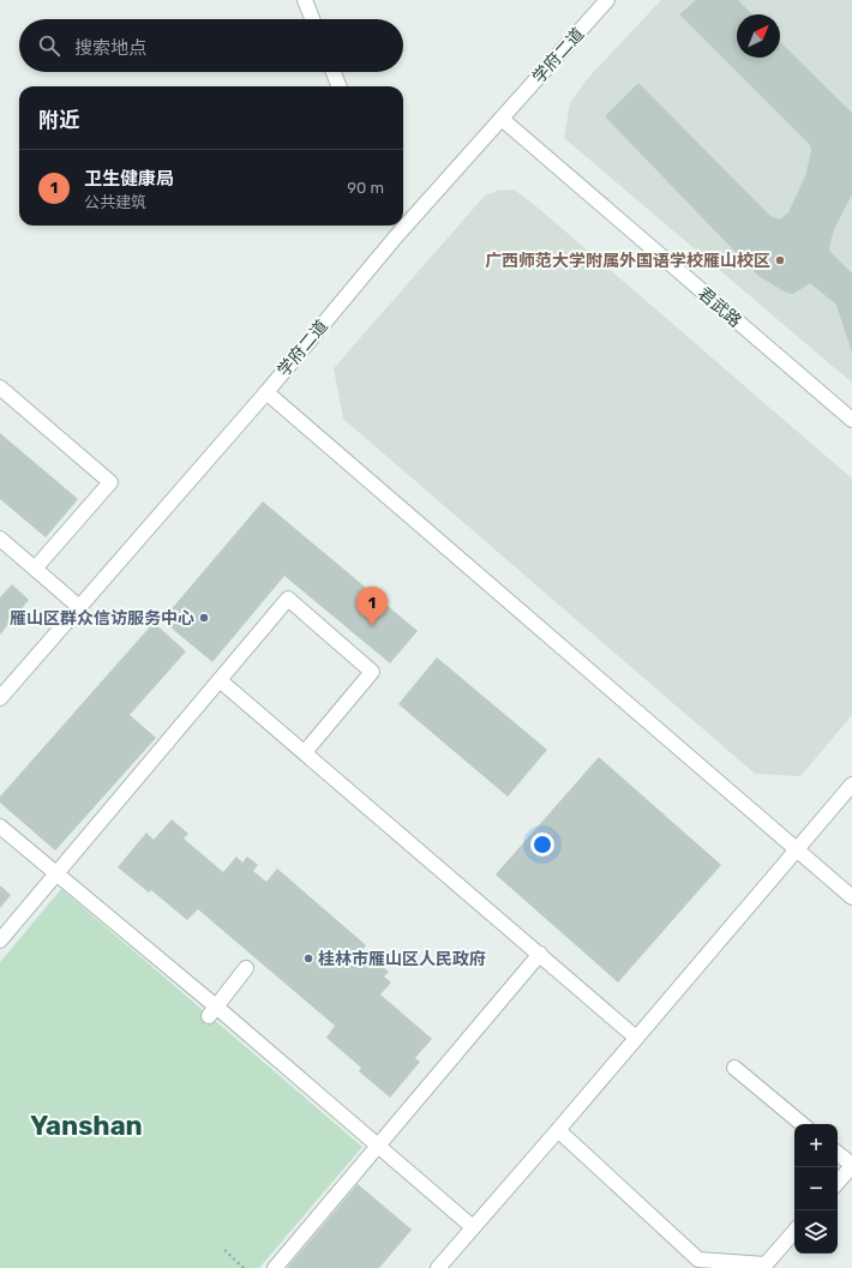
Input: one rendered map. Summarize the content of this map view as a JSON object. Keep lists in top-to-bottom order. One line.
{"streets":{"street":["学府二道","君武路"]},"crossings":[["学府二道","君武路"]],"districts":["Yanshan"],"places":["广西师范大学附属外国语学校雁山校区","雁山区群众信访服务中心","桂林市雁山区人民政府"],"north":"top right","page":{"search":"搜索地点","heading":"附近","list":[{"mark":"1","name":"卫生健康局","note":"公共建筑","value":"90 m"}],"pins":"1","map_buttons":["+","−"]}}
